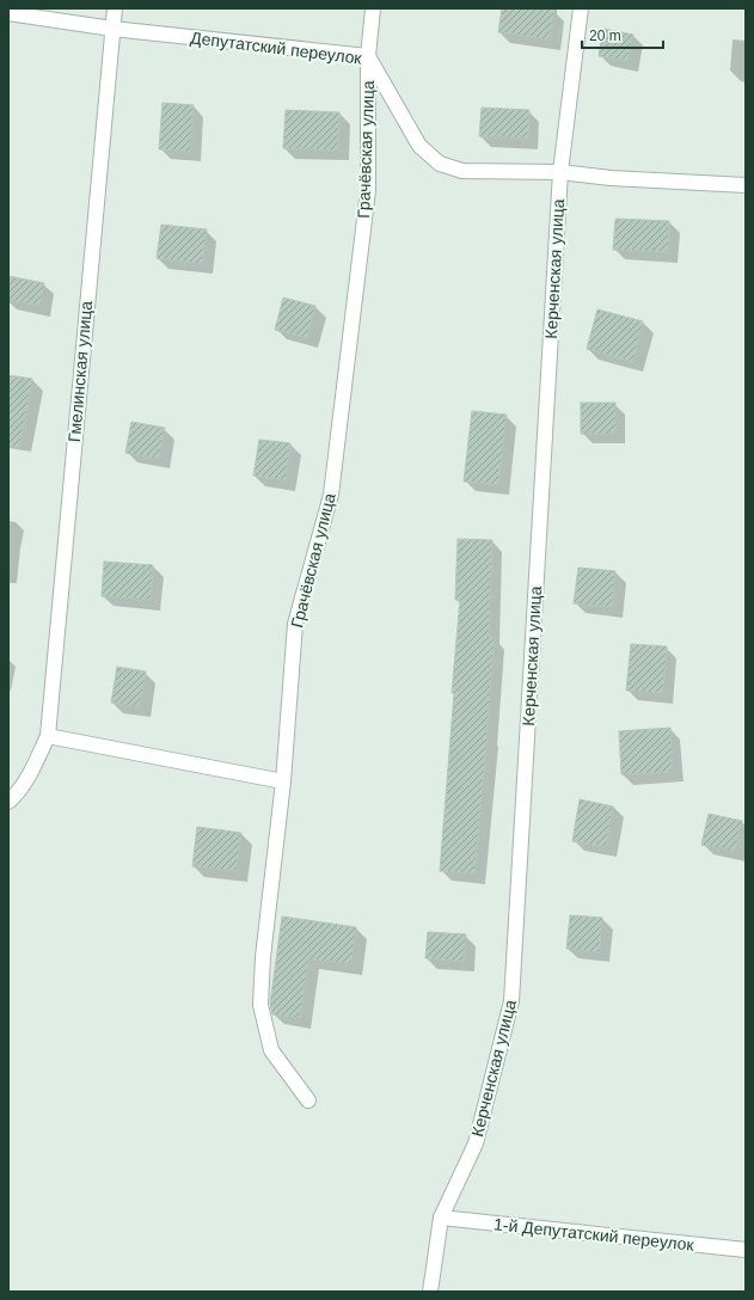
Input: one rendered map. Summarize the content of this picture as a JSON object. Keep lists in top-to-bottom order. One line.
{"streets":{"street":["Депутатский переулок","Грачёвская улица","Керченская улица","Гмелинская улица","1-й Депутатский переулок"]},"crossings":[["Депутатский переулок","Грачёвская улица"],["Депутатский переулок","Керченская улица"],["Депутатский переулок","Гмелинская улица"],["Керченская улица","1-й Депутатский переулок"]],"scale_bar":"20 m"}
